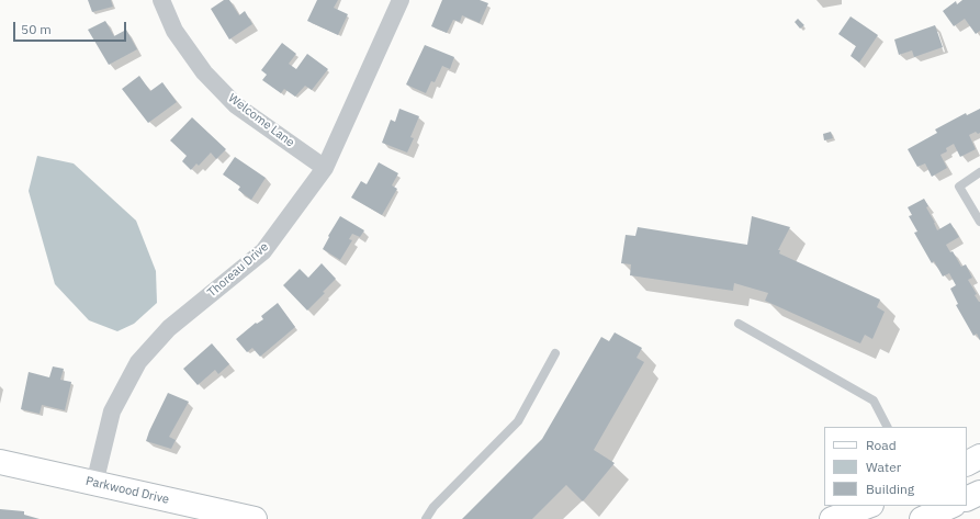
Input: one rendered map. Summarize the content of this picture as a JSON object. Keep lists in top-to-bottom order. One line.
{"streets":{"street":["Welcome Lane","Thoreau Drive","Parkwood Drive"]},"crossings":[["Welcome Lane","Thoreau Drive"],["Thoreau Drive","Parkwood Drive"]],"legend":["Road","Water","Building"],"scale_bar":"50 m"}
